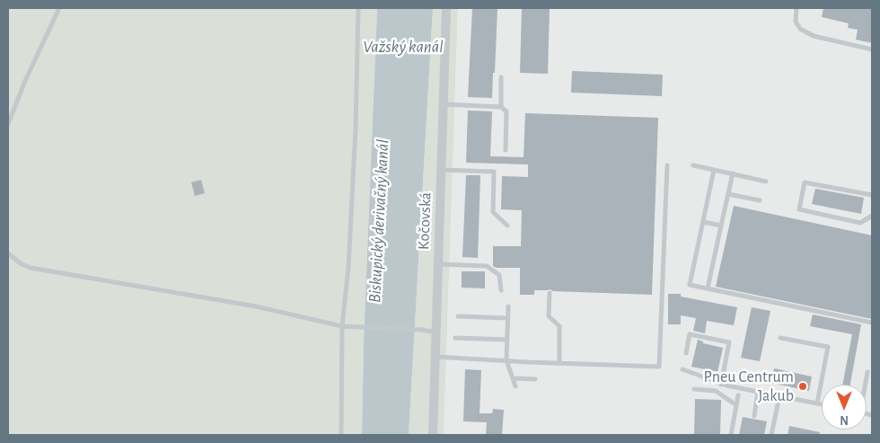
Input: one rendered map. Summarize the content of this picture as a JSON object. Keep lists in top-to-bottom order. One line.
{"streets":{"street":["Kočovská"]},"water":["Važský kanál","Biskupický derivačný kanál"],"places":["Pneu Centrum Jakub"],"north":"bottom"}
